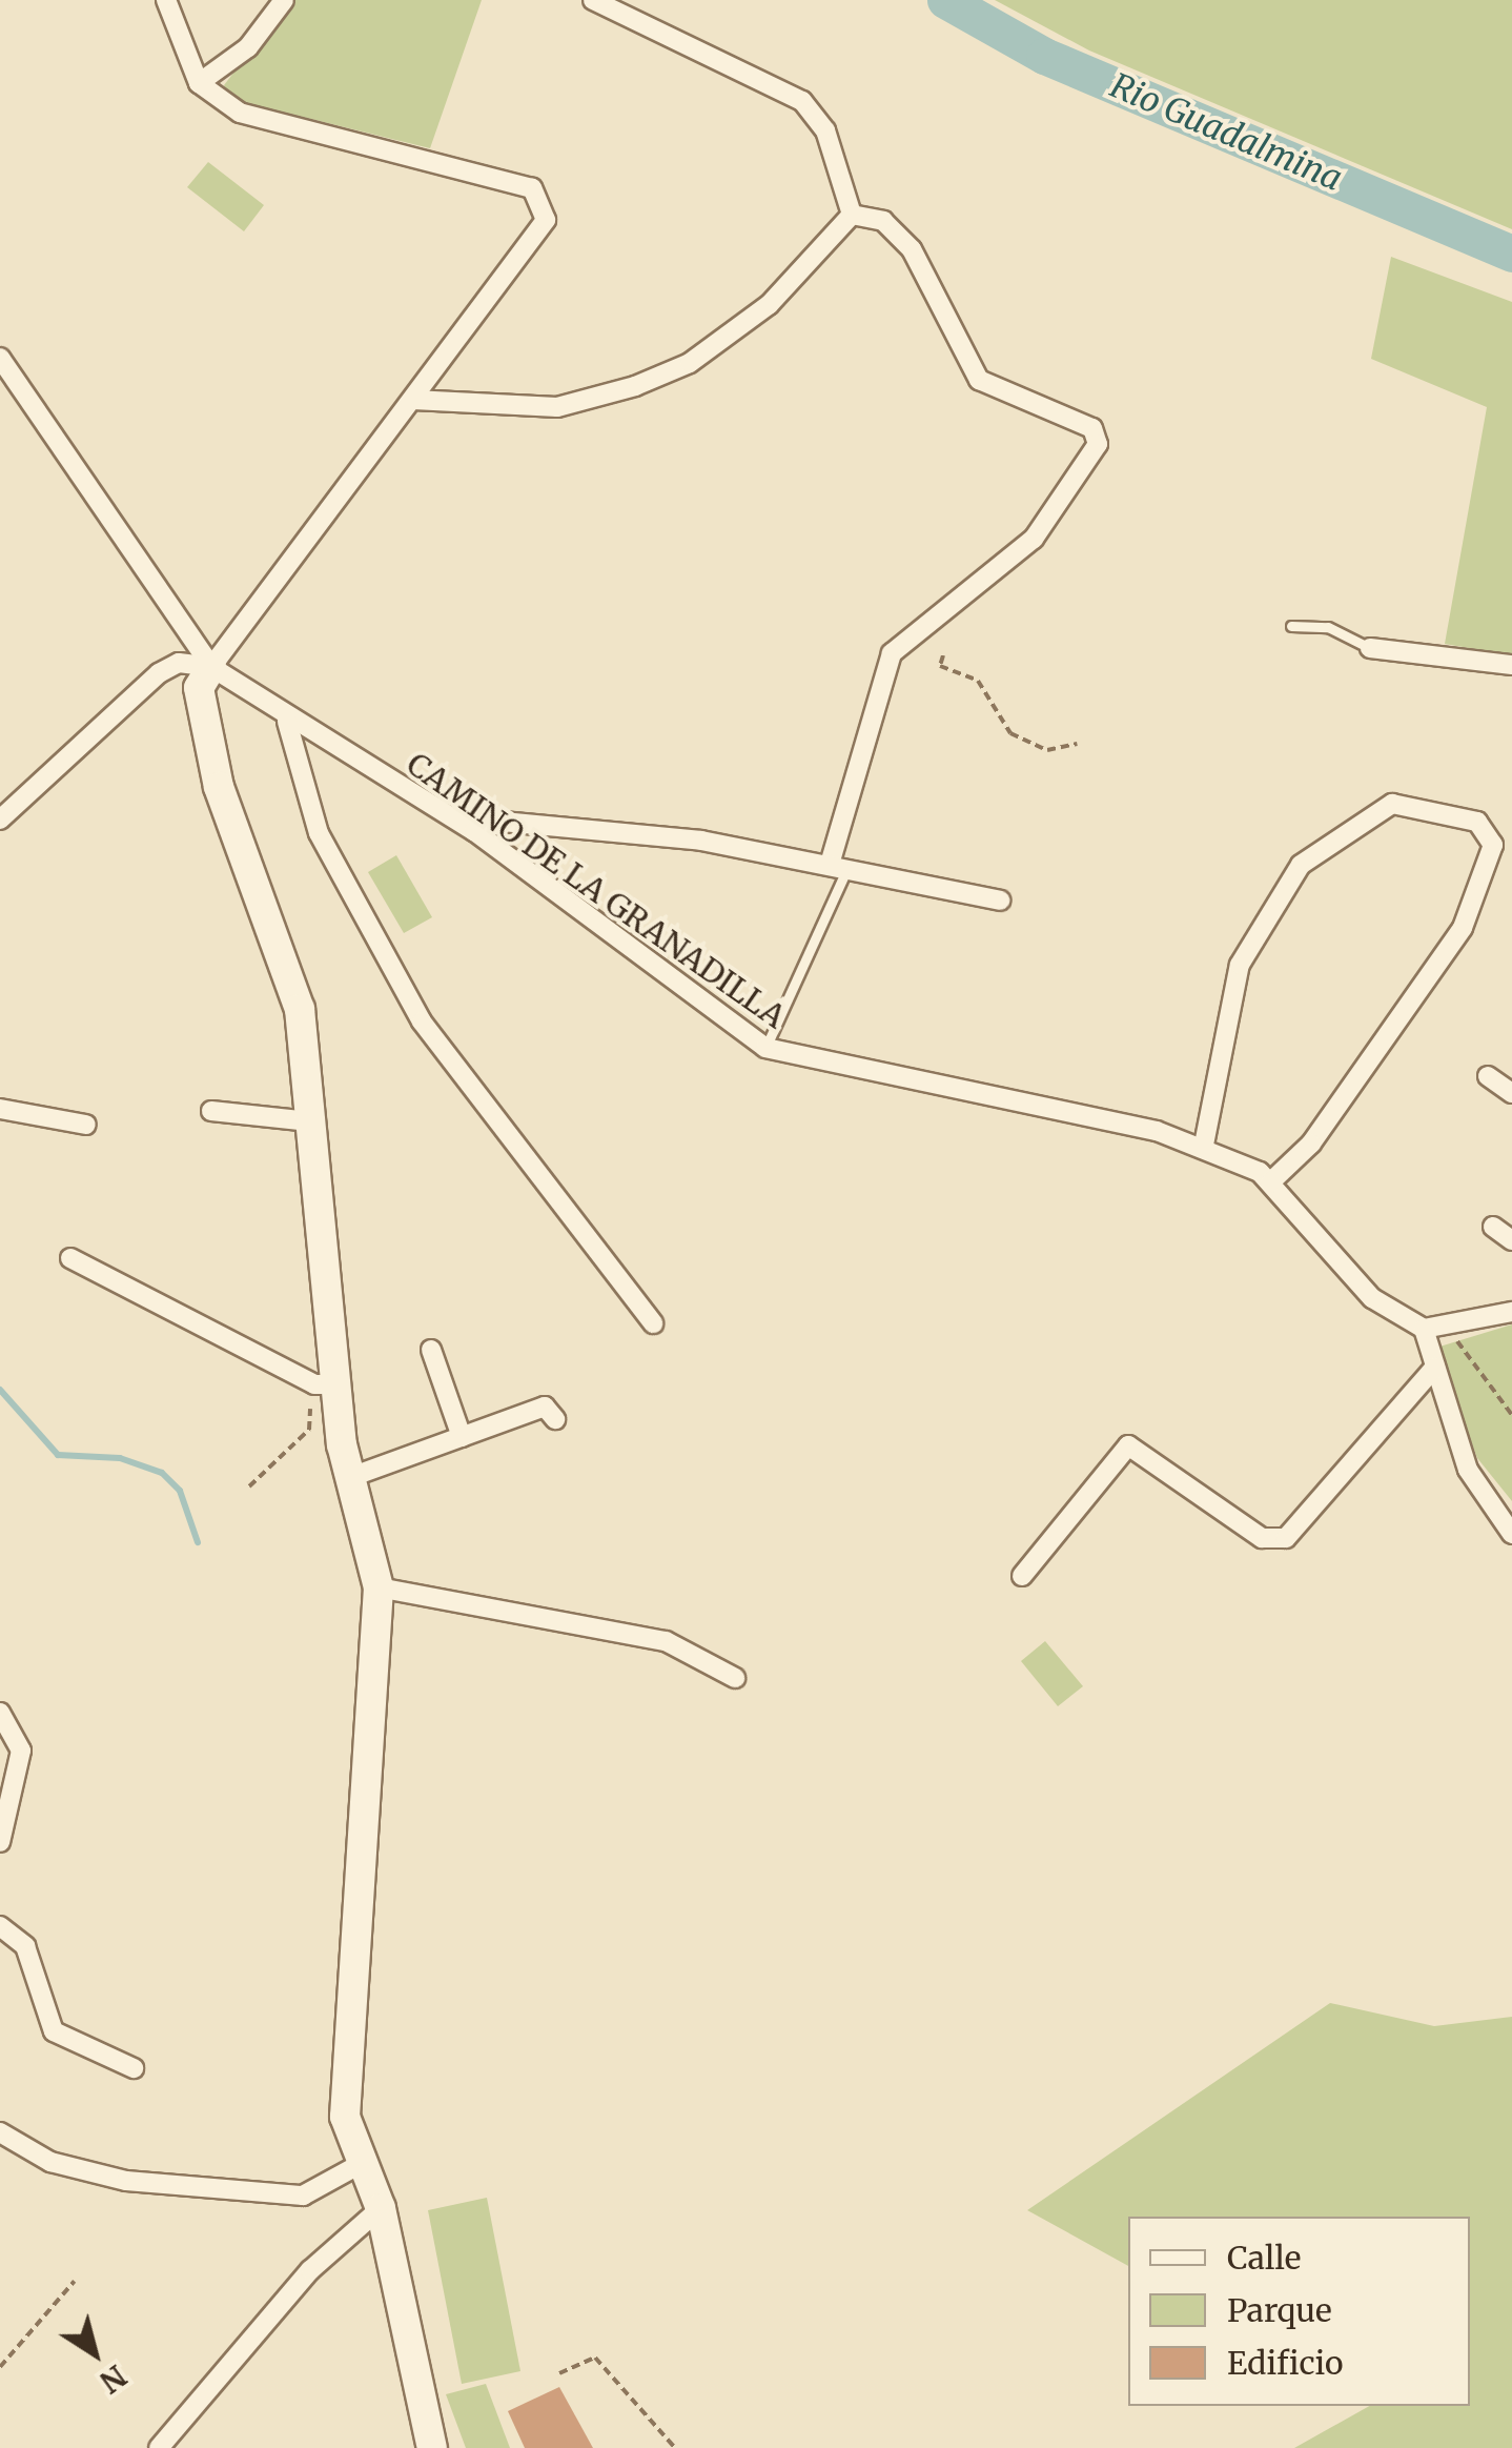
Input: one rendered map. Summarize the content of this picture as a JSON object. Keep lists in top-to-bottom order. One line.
{"streets":{"street":["CAMINO DE LA GRANADILLA"]},"water":["Rio Guadalmina"],"legend":["Calle","Parque","Edificio"],"north":"bottom right"}
